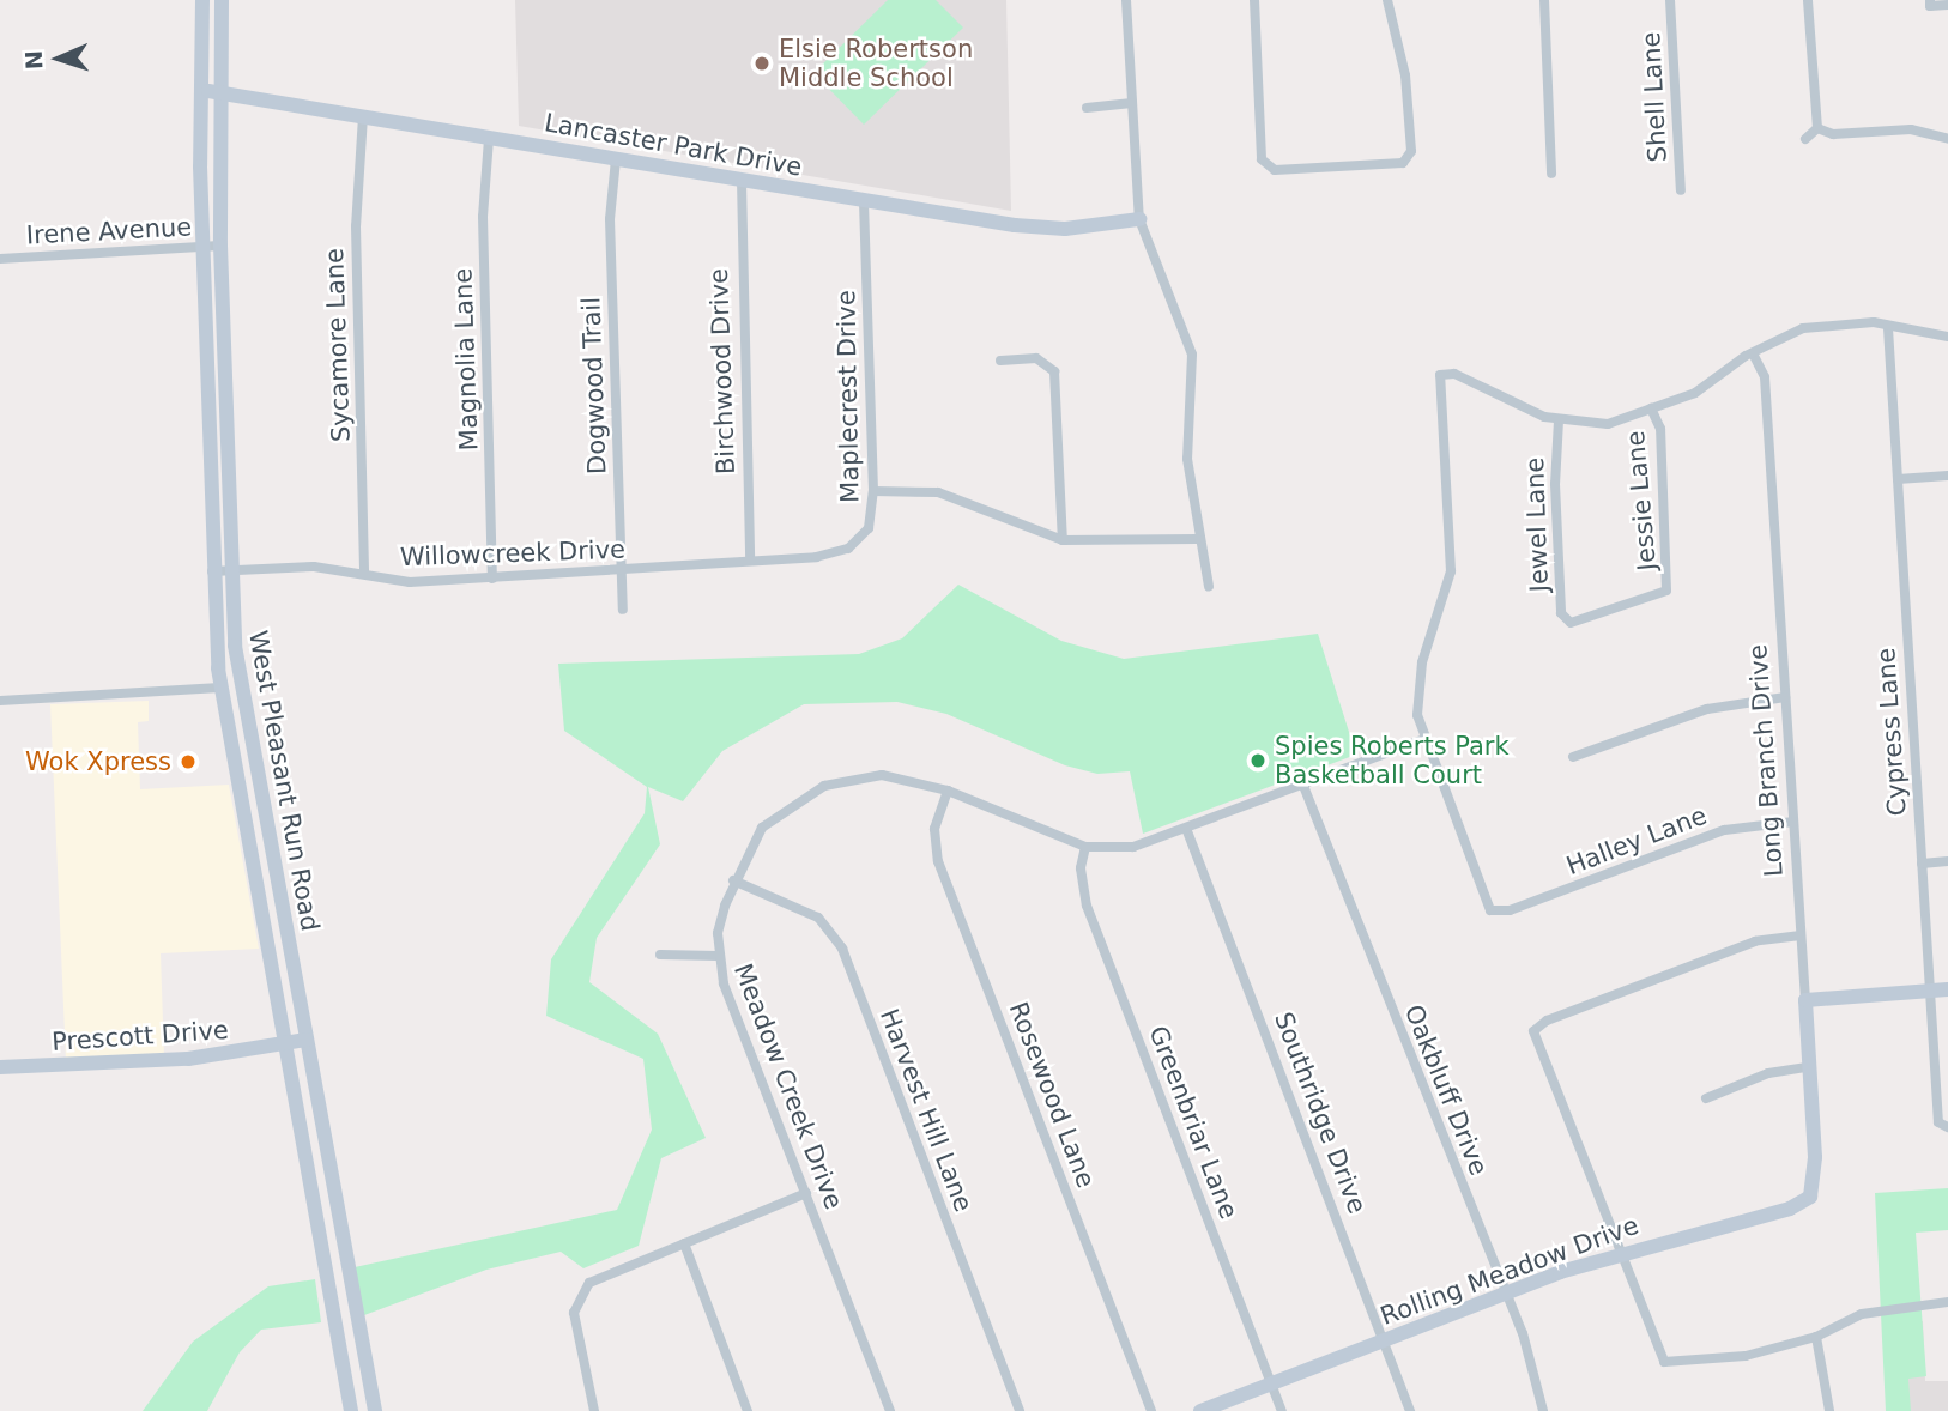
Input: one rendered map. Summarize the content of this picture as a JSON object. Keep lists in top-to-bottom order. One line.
{"streets":{"main road":["Lancaster Park Drive","Long Branch Drive","West Pleasant Run Road","Prescott Drive","Rolling Meadow Drive"],"street":["Shell Lane","Irene Avenue","Sycamore Lane","Magnolia Lane","Birchwood Drive","Dogwood Trail","Maplecrest Drive","Jessie Lane","Jewel Lane","Willowcreek Drive","Cypress Lane","Halley Lane","Meadow Creek Drive","Oakbluff Drive","Rosewood Lane","Harvest Hill Lane","Southridge Drive","Greenbriar Lane"]},"crossings":[["Lancaster Park Drive","Sycamore Lane"],["Lancaster Park Drive","Magnolia Lane"],["Lancaster Park Drive","Birchwood Drive"],["Lancaster Park Drive","Dogwood Trail"],["Lancaster Park Drive","Maplecrest Drive"],["Lancaster Park Drive","West Pleasant Run Road"],["Irene Avenue","West Pleasant Run Road"],["Sycamore Lane","Willowcreek Drive"],["Magnolia Lane","Willowcreek Drive"],["Birchwood Drive","Willowcreek Drive"],["Dogwood Trail","Willowcreek Drive"],["Maplecrest Drive","Willowcreek Drive"],["Jessie Lane","Jewel Lane"],["Willowcreek Drive","West Pleasant Run Road"],["Long Branch Drive","Halley Lane"],["Long Branch Drive","Rolling Meadow Drive"],["West Pleasant Run Road","Prescott Drive"],["Halley Lane","Meadow Creek Drive"],["Meadow Creek Drive","Oakbluff Drive"],["Meadow Creek Drive","Rosewood Lane"],["Meadow Creek Drive","Harvest Hill Lane"],["Meadow Creek Drive","Southridge Drive"],["Meadow Creek Drive","Greenbriar Lane"],["Oakbluff Drive","Rolling Meadow Drive"],["Southridge Drive","Rolling Meadow Drive"],["Greenbriar Lane","Rolling Meadow Drive"]],"places":["Elsie Robertson Middle School","Spies Roberts Park Basketball Court","Wok Xpress"],"north":"left"}
